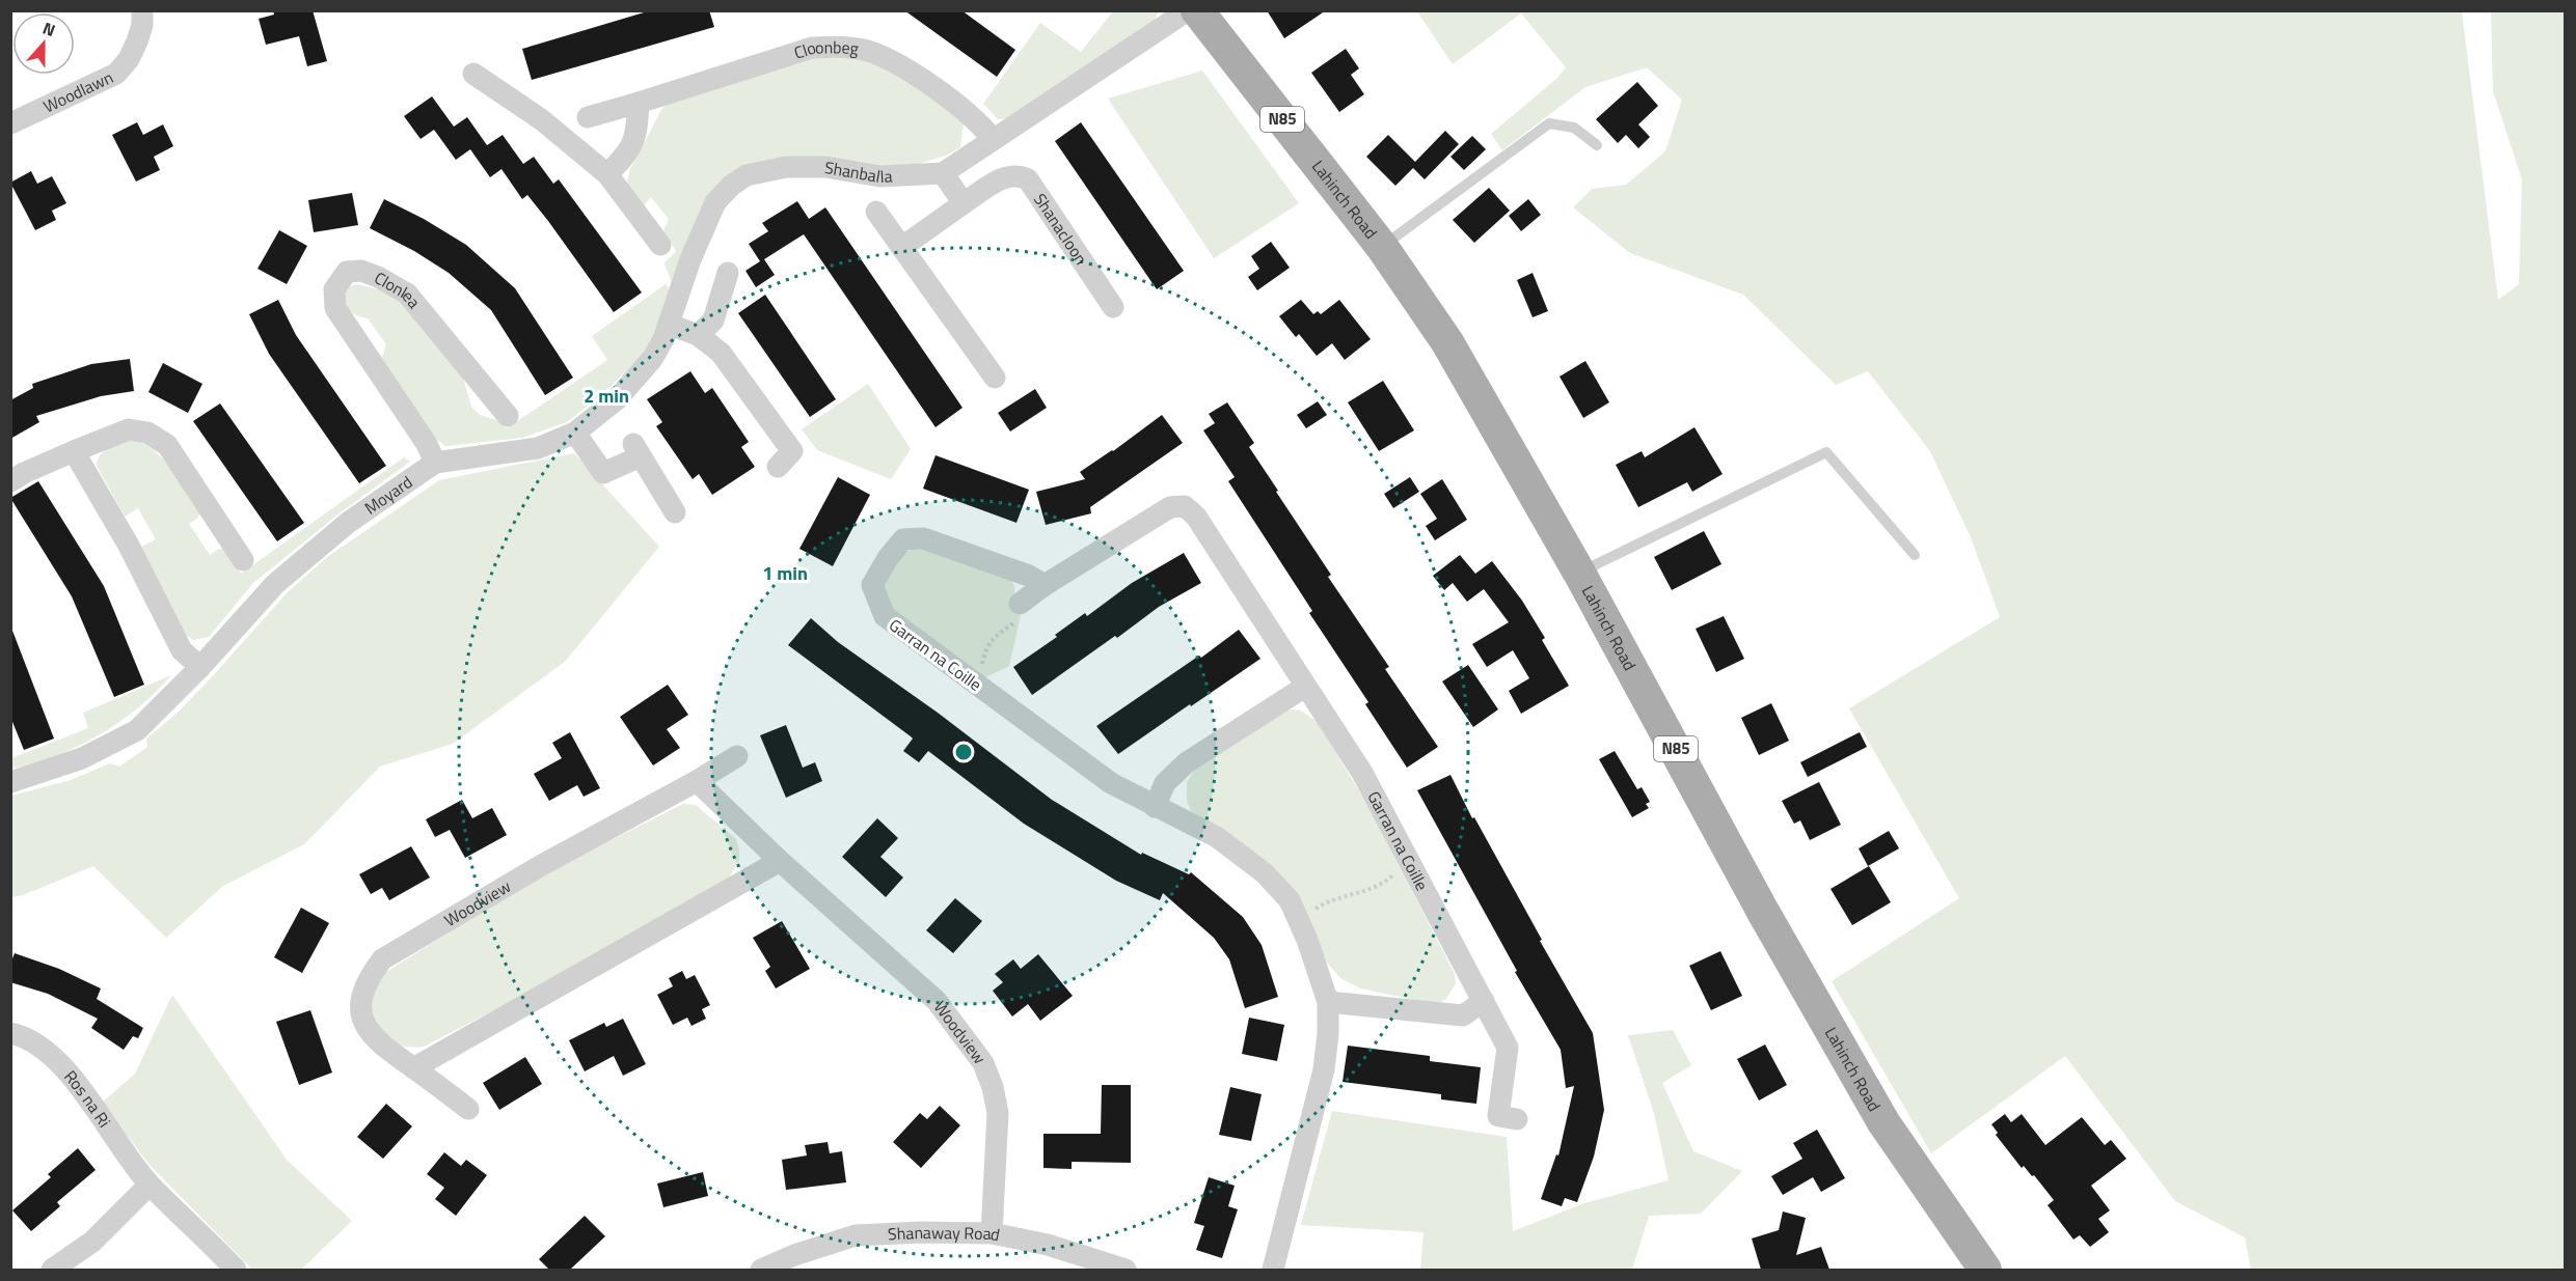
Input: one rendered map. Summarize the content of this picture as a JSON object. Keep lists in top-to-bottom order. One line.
{"streets":{"main road":["N85","Lahinch Road"],"street":["Cloonbeg","Woodlawn","Shanballa","Shanacloon","Clonlea","Moyard","Garran na Coille","Woodview","Ros na Ri","Shanaway Road"]},"crossings":[["Shanballa","Moyard"],["Clonlea","Moyard"],["Woodview","Shanaway Road"]],"north":"top","rings":["2 min","1 min"]}
